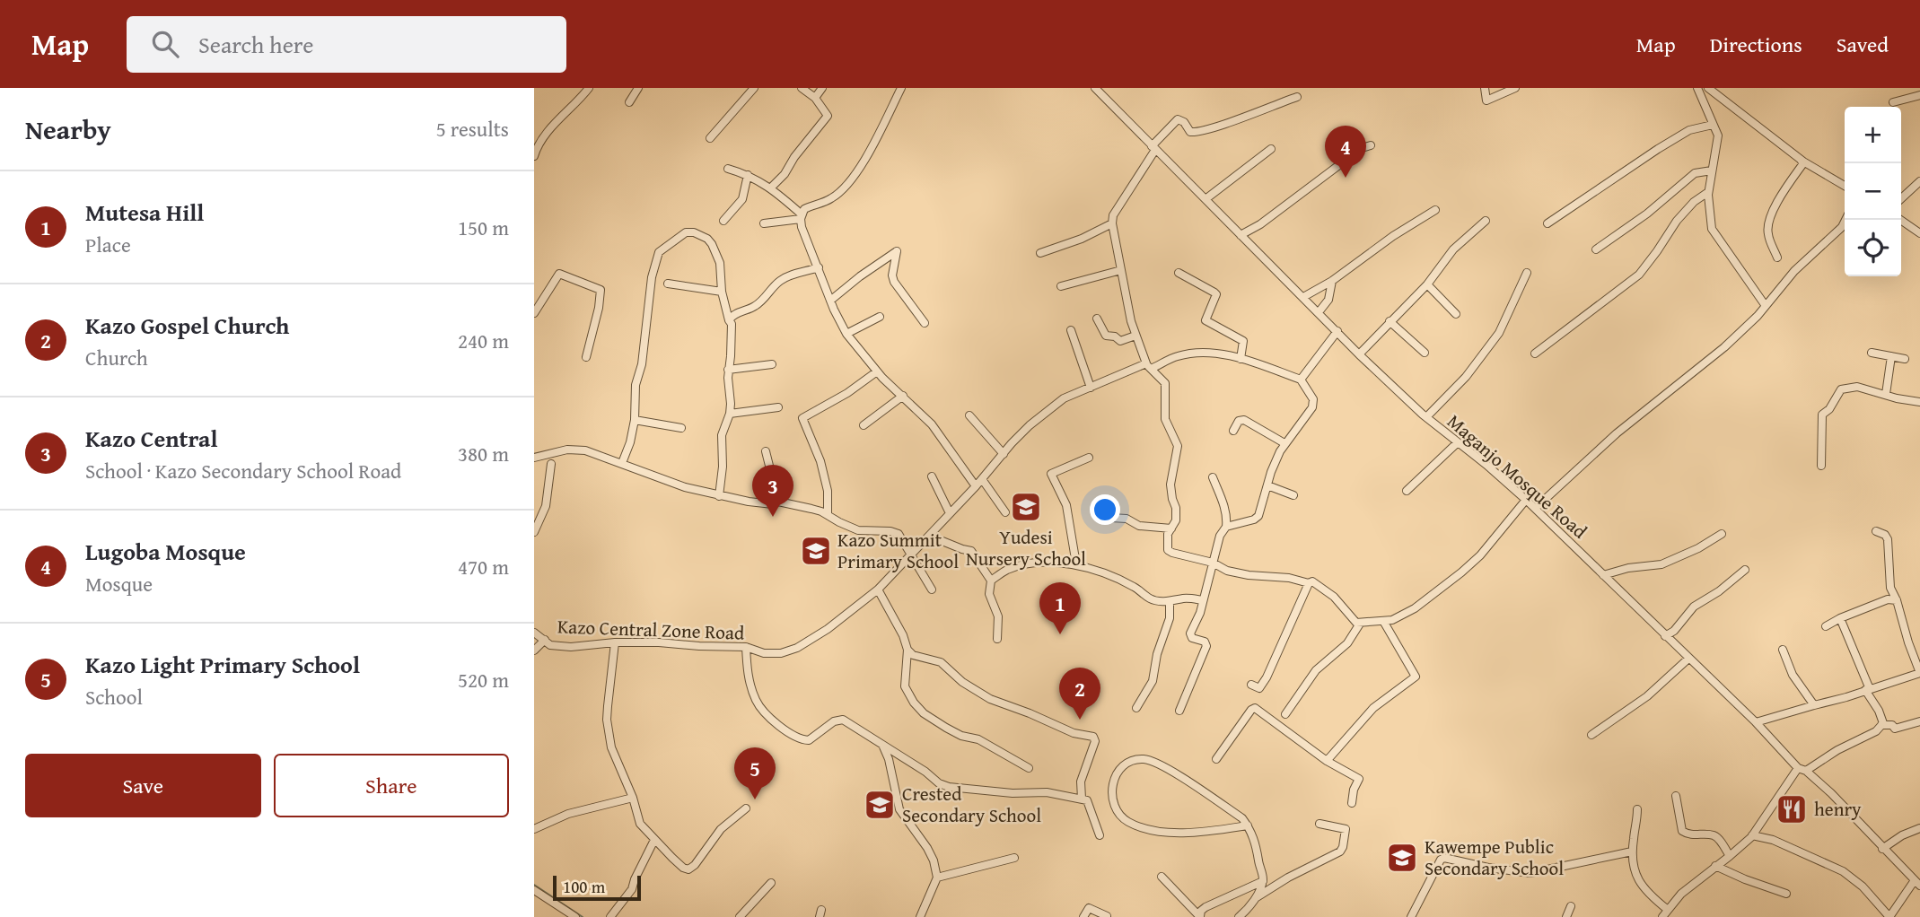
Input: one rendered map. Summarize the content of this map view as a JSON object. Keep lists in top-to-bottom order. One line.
{"streets":{"street":["Maganjo Mosque Road","Kazo Central Zone Road"]},"places":{"school or university":["Yudesi Nursery School","Kazo Summit Primary School","Crested Secondary School","Kawempe Public Secondary School"],"restaurant":["henry"]},"scale_bar":"100 m","page":{"header":"Map","search":"Search here","nav":["Map","Directions","Saved"],"heading":["Nearby","5 results"],"map_buttons":["+","−"],"pins":["4","3","1","2","5"],"list":[{"mark":"1","name":"Mutesa Hill","note":"Place","value":"150 m"},{"mark":"2","name":"Kazo Gospel Church","note":"Church","value":"240 m"},{"mark":"3","name":"Kazo Central","note":"School · Kazo Secondary School Road","value":"380 m"},{"mark":"4","name":"Lugoba Mosque","note":"Mosque","value":"470 m"},{"mark":"5","name":"Kazo Light Primary School","note":"School","value":"520 m"}],"buttons":["Save","Share"],"scale":"100 m"}}
